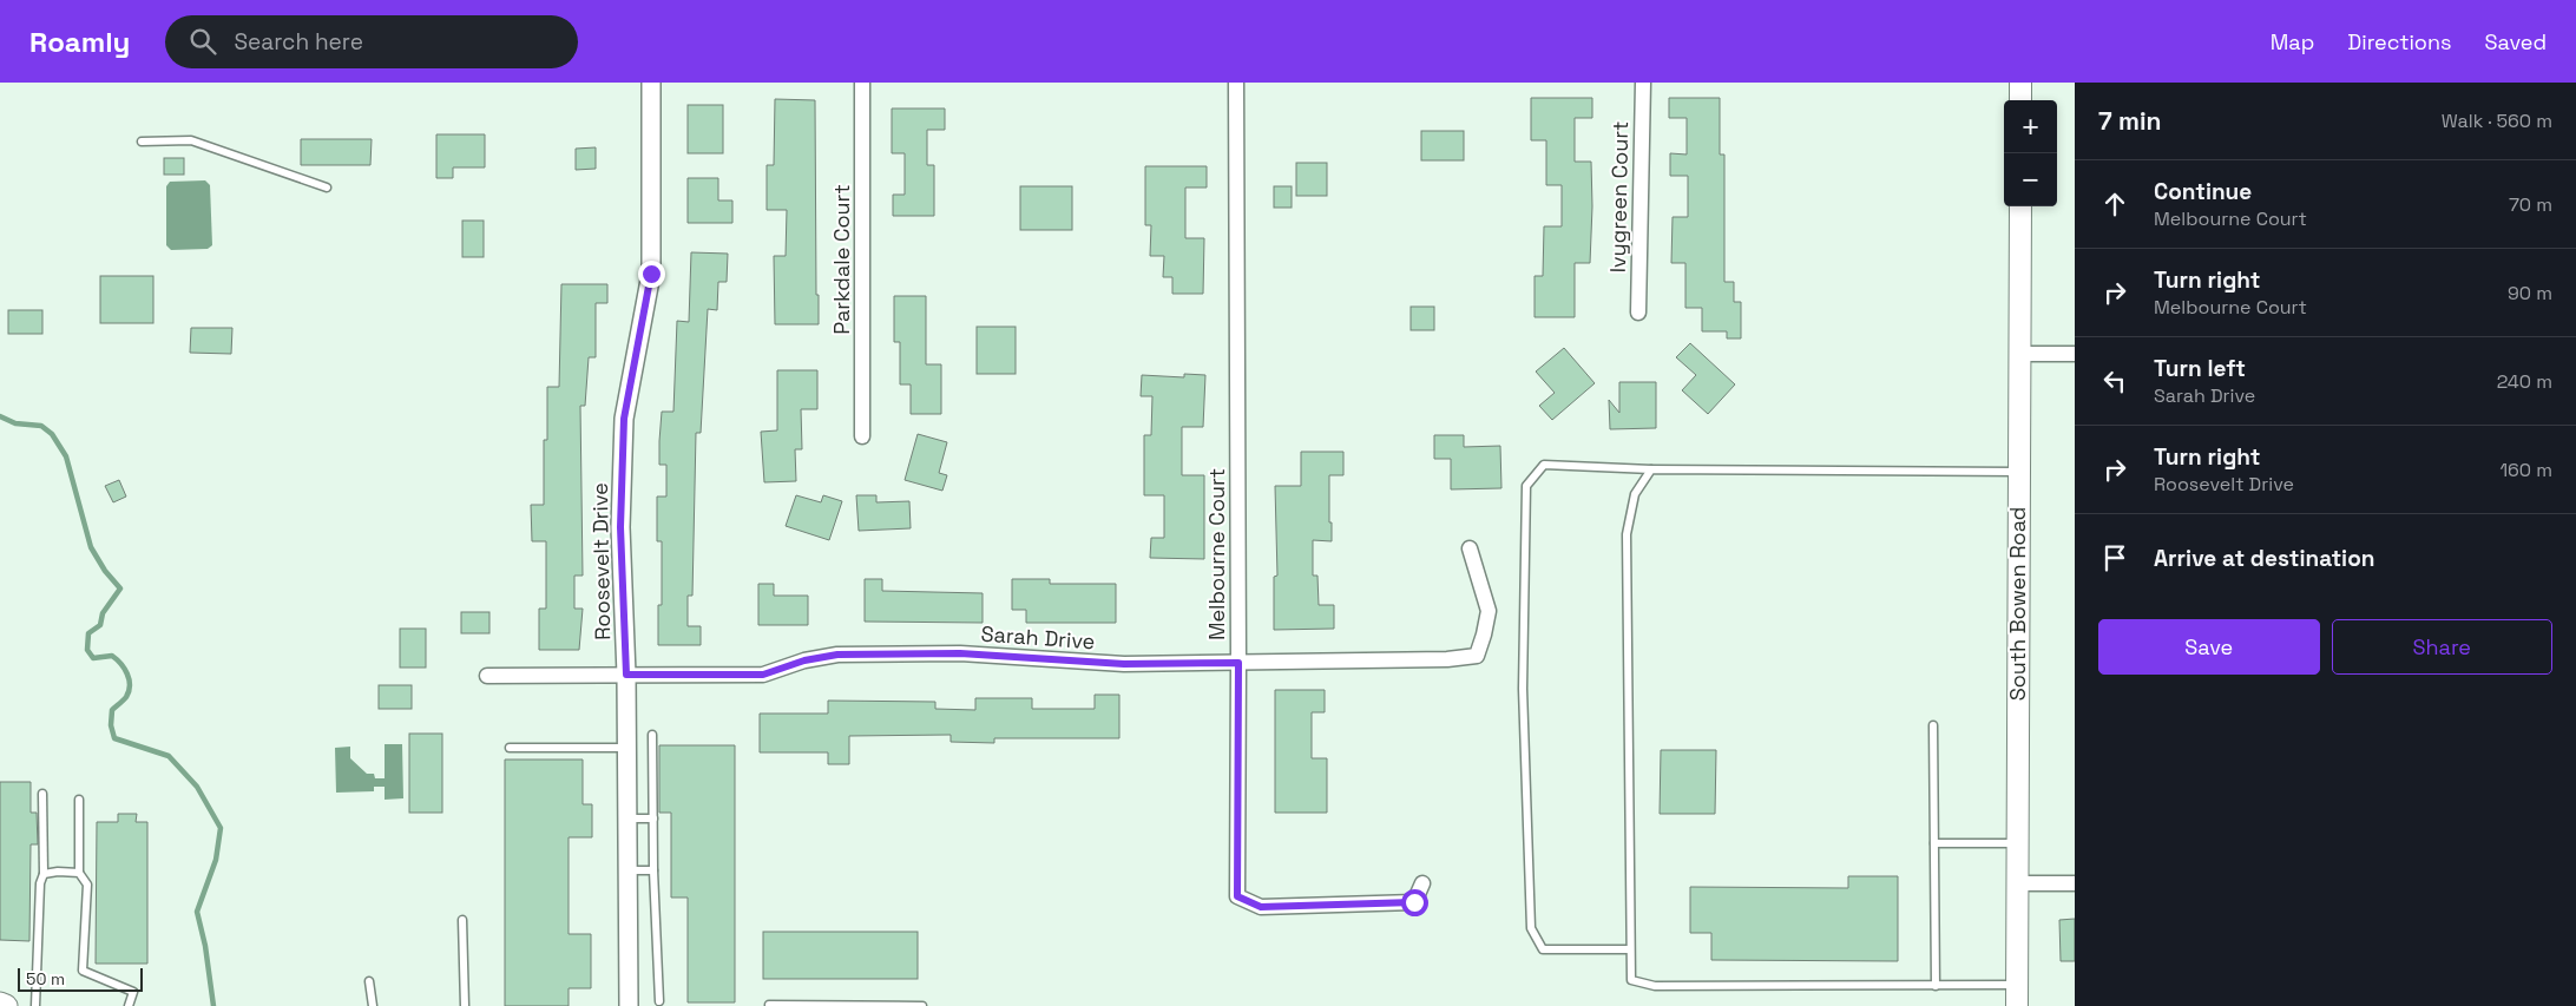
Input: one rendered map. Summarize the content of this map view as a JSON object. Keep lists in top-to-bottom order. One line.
{"streets":{"main road":["South Bowen Road"],"street":["Ivygreen Court","Parkdale Court","Melbourne Court","Roosevelt Drive","Sarah Drive"]},"crossings":[["Melbourne Court","Sarah Drive"],["Roosevelt Drive","Sarah Drive"]],"scale_bar":"50 m","page":{"header":"Roamly","search":"Search here","nav":["Map","Directions","Saved"],"heading":["7 min","Walk · 560 m"],"map_buttons":["+","−"],"list":[["Continue","Melbourne Court","70 m"],["Turn right","Melbourne Court","90 m"],["Turn left","Sarah Drive","240 m"],["Turn right","Roosevelt Drive","160 m"],"Arrive at destination"],"buttons":["Save","Share"],"scale":"50 m"}}
